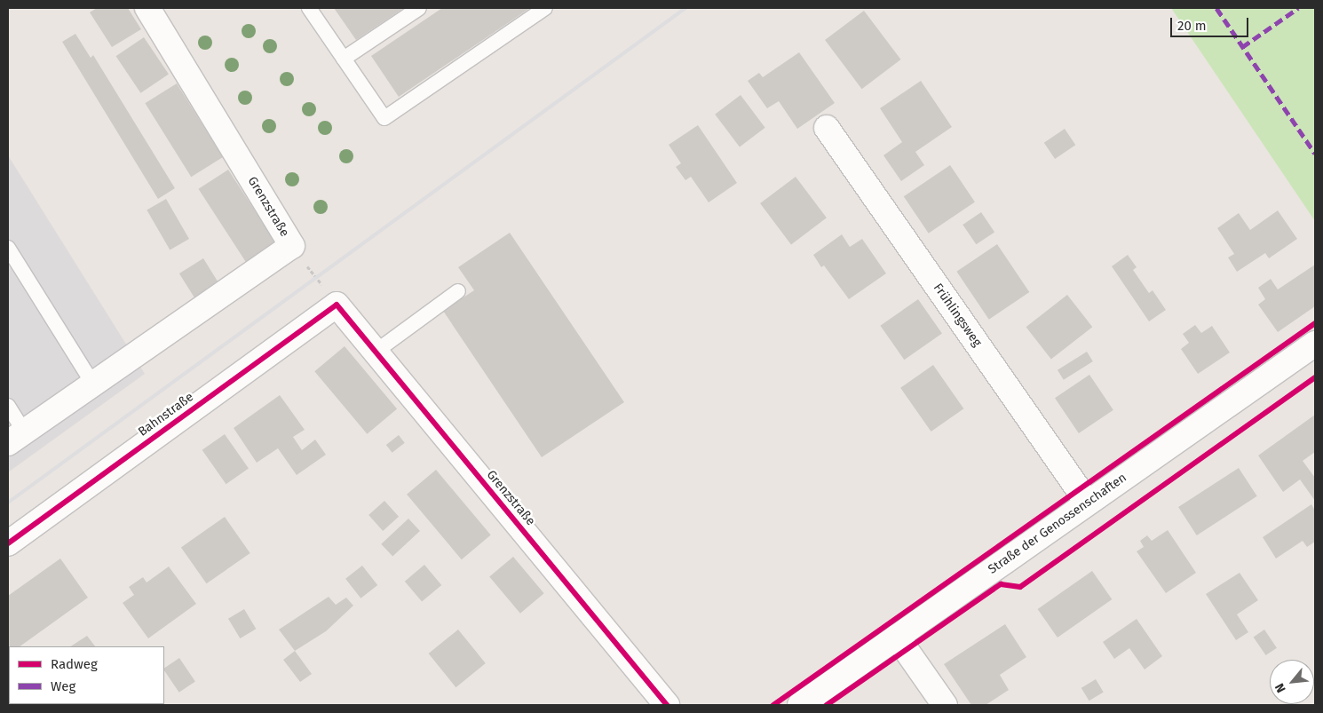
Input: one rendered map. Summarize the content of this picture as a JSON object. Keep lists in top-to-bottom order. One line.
{"streets":{"street":["Grenzstraße","Frühlingsweg","Bahnstraße","Straße der Genossenschaften"]},"crossings":[["Grenzstraße","Bahnstraße"],["Frühlingsweg","Straße der Genossenschaften"]],"legend":["Radweg","Weg"],"scale_bar":"20 m","north":"bottom left"}
